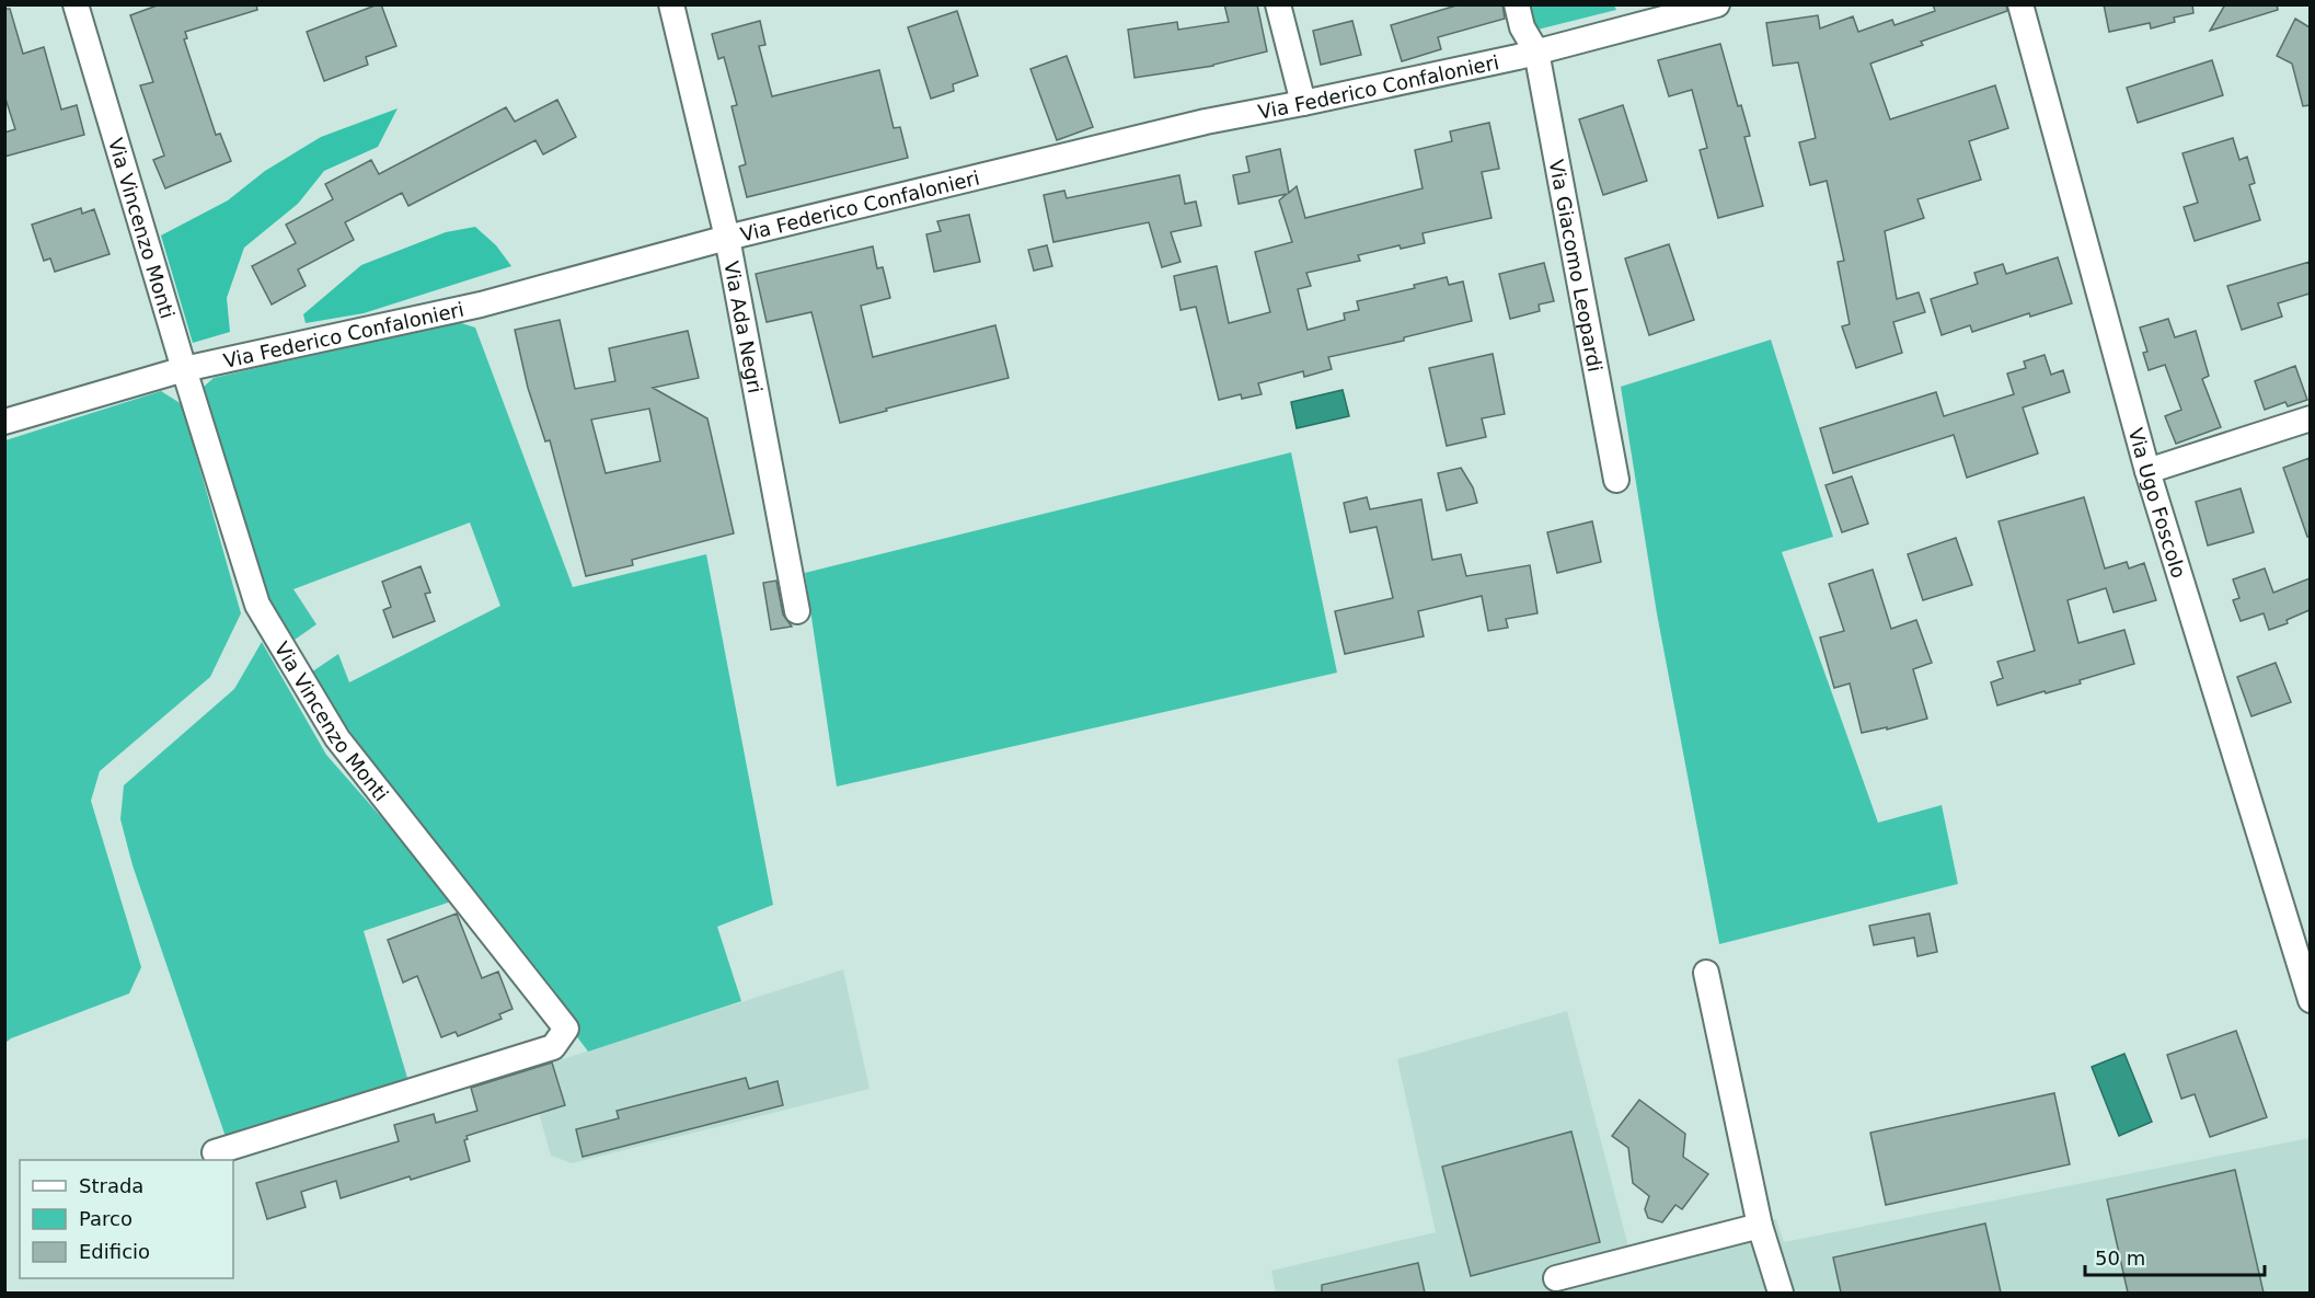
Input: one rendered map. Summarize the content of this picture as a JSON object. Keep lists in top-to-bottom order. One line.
{"streets":{"street":["Via Federico Confalonieri","Via Vincenzo Monti","Via Giacomo Leopardi","Via Ada Negri","Via Ugo Foscolo"]},"crossings":[["Via Federico Confalonieri","Via Vincenzo Monti"],["Via Federico Confalonieri","Via Giacomo Leopardi"],["Via Federico Confalonieri","Via Ada Negri"]],"legend":["Strada","Parco","Edificio"],"scale_bar":"50 m"}
